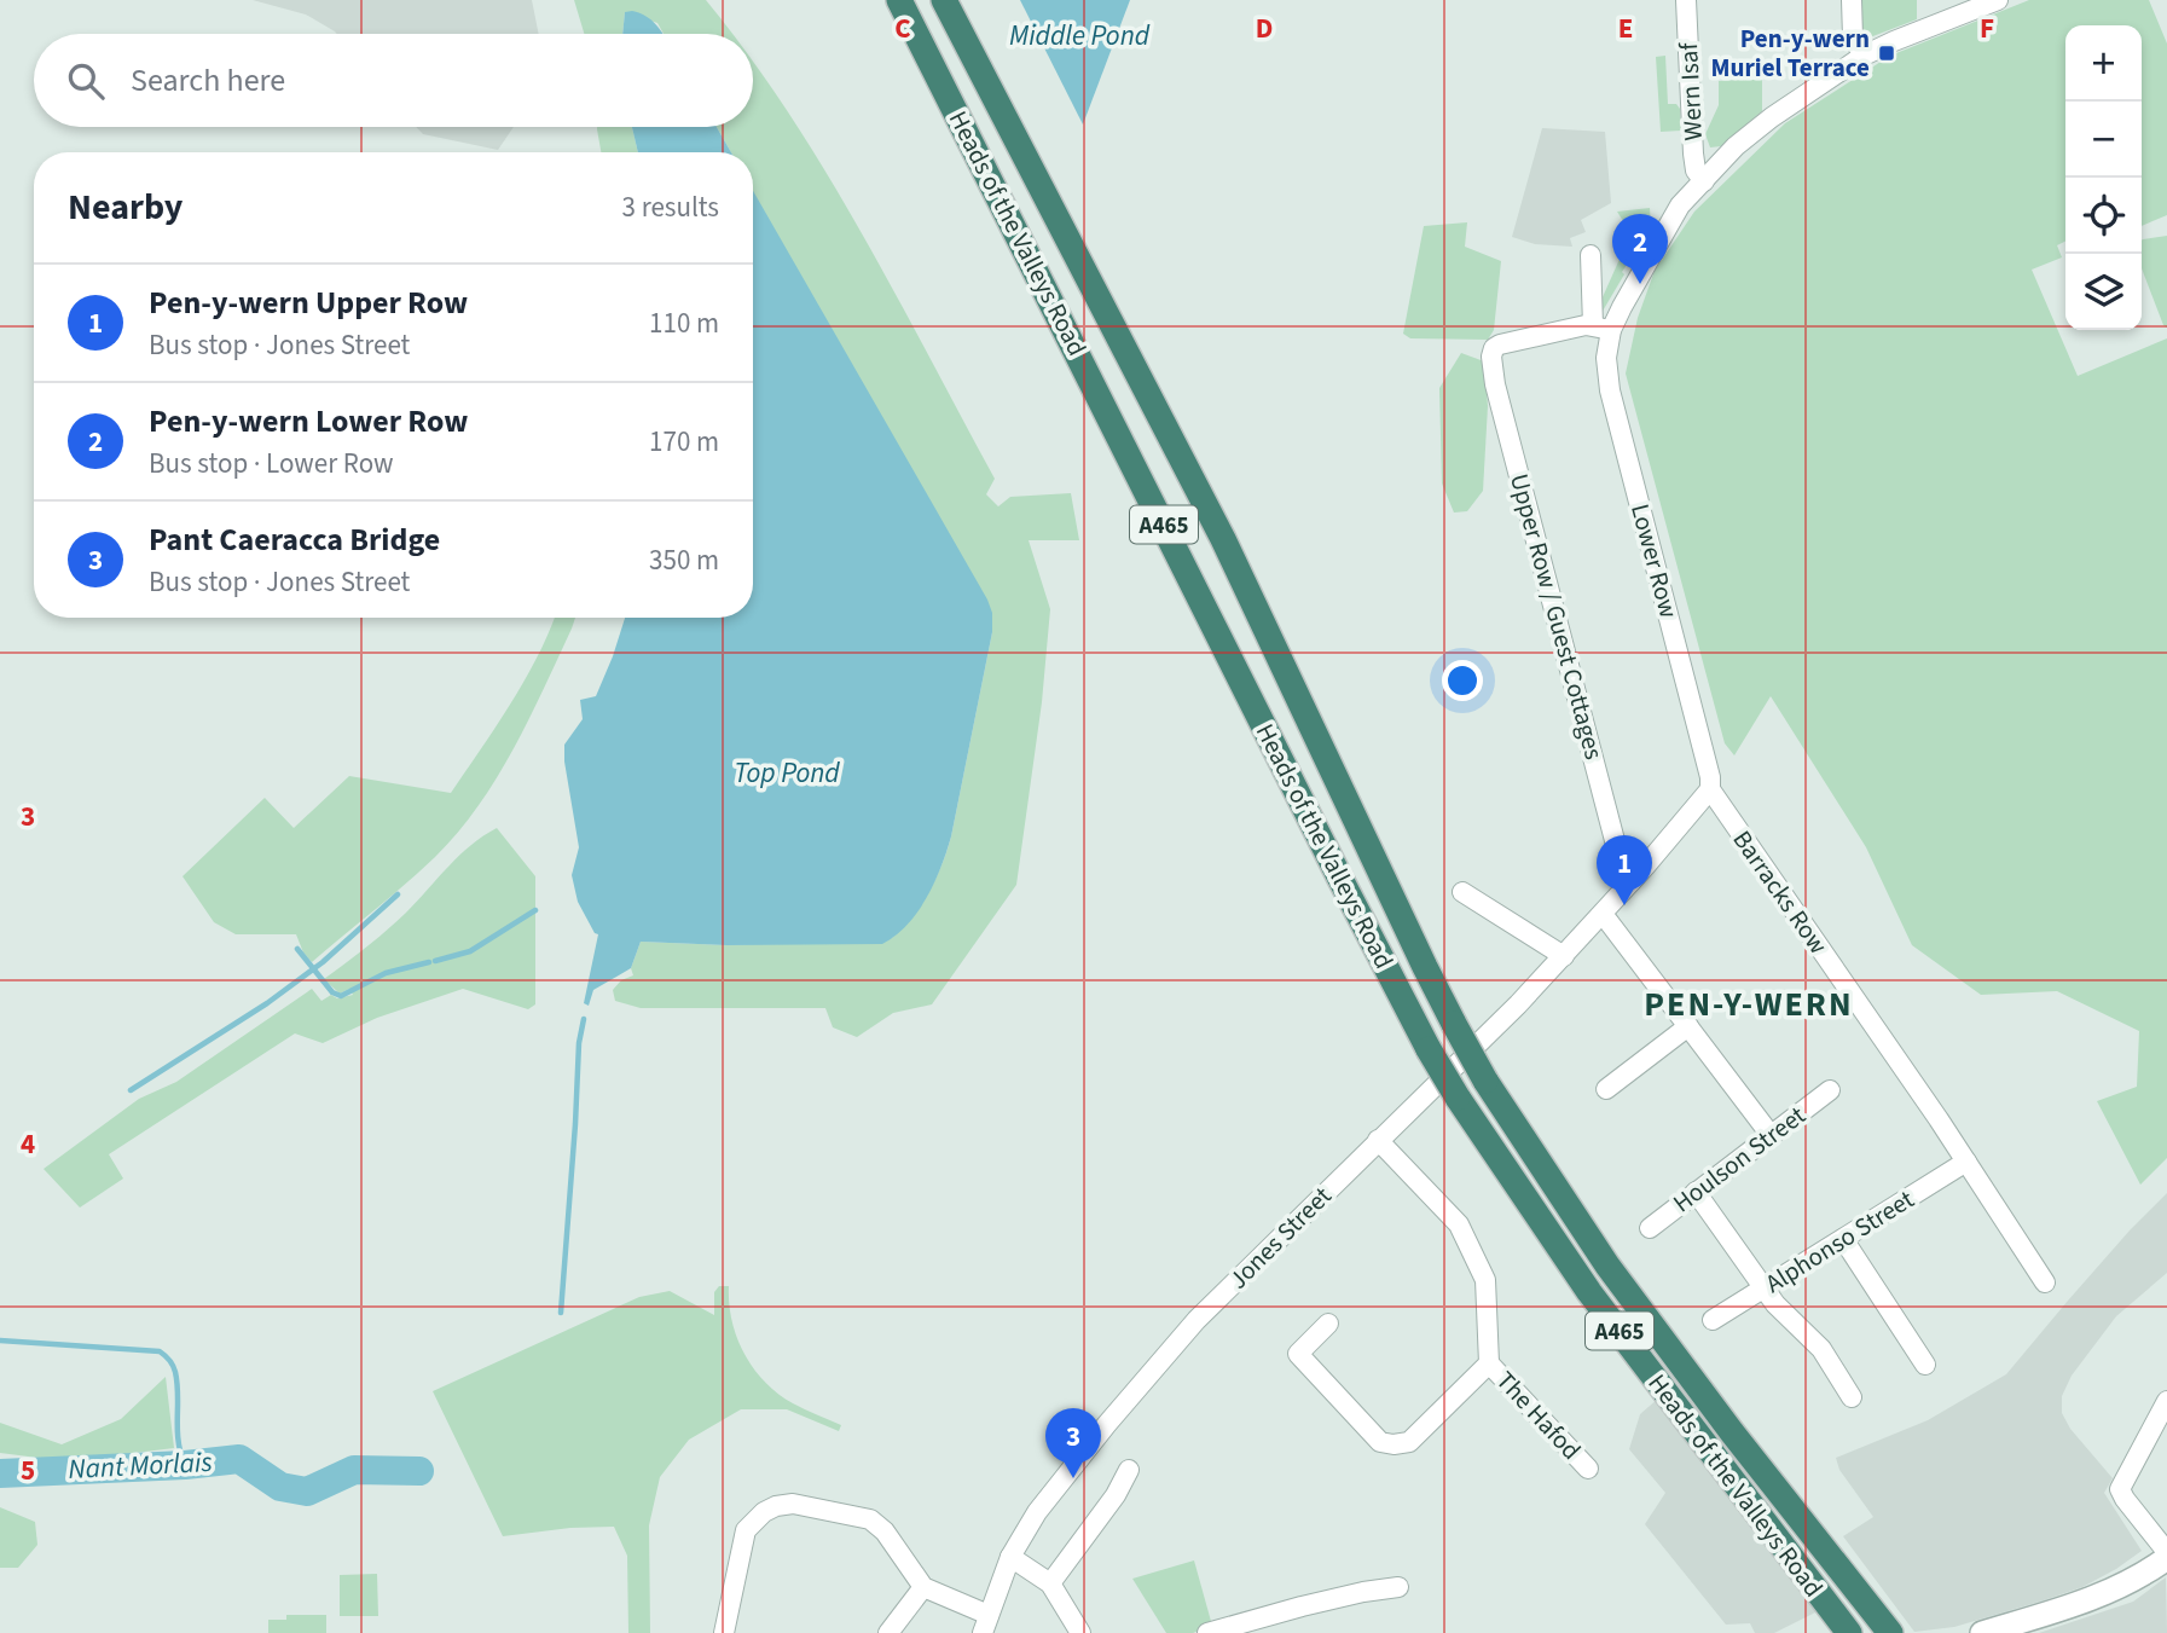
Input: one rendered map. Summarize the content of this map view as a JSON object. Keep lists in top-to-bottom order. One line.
{"streets":{"highway":["Heads of the Valleys Road","A465"],"street":["Wern Isaf","Lower Row","Upper Row / Guest Cottages","Barracks Row","Houlson Street","Jones Street","Alphonso Street","The Hafod"]},"crossings":[["Lower Row","Upper Row / Guest Cottages"],["Lower Row","Barracks Row"],["Lower Row","Jones Street"],["Upper Row / Guest Cottages","Jones Street"],["Barracks Row","Jones Street"],["Barracks Row","Alphonso Street"],["Jones Street","The Hafod"]],"districts":["PEN-Y-WERN"],"water":["Middle Pond","Top Pond","Nant Morlais"],"places":{"transit":["Pen-y-wern Muriel Terrace"]},"page":{"map_buttons":["+","−"],"search":"Search here","heading":["Nearby","3 results"],"pins":["2","1","3"],"list":[{"mark":"1","name":"Pen-y-wern Upper Row","note":"Bus stop · Jones Street","value":"110 m"},{"mark":"2","name":"Pen-y-wern Lower Row","note":"Bus stop · Lower Row","value":"170 m"},{"mark":"3","name":"Pant Caeracca Bridge","note":"Bus stop · Jones Street","value":"350 m"}]},"grid":{"columns":["C","D","E","F"],"rows":["3","4","5"]}}
